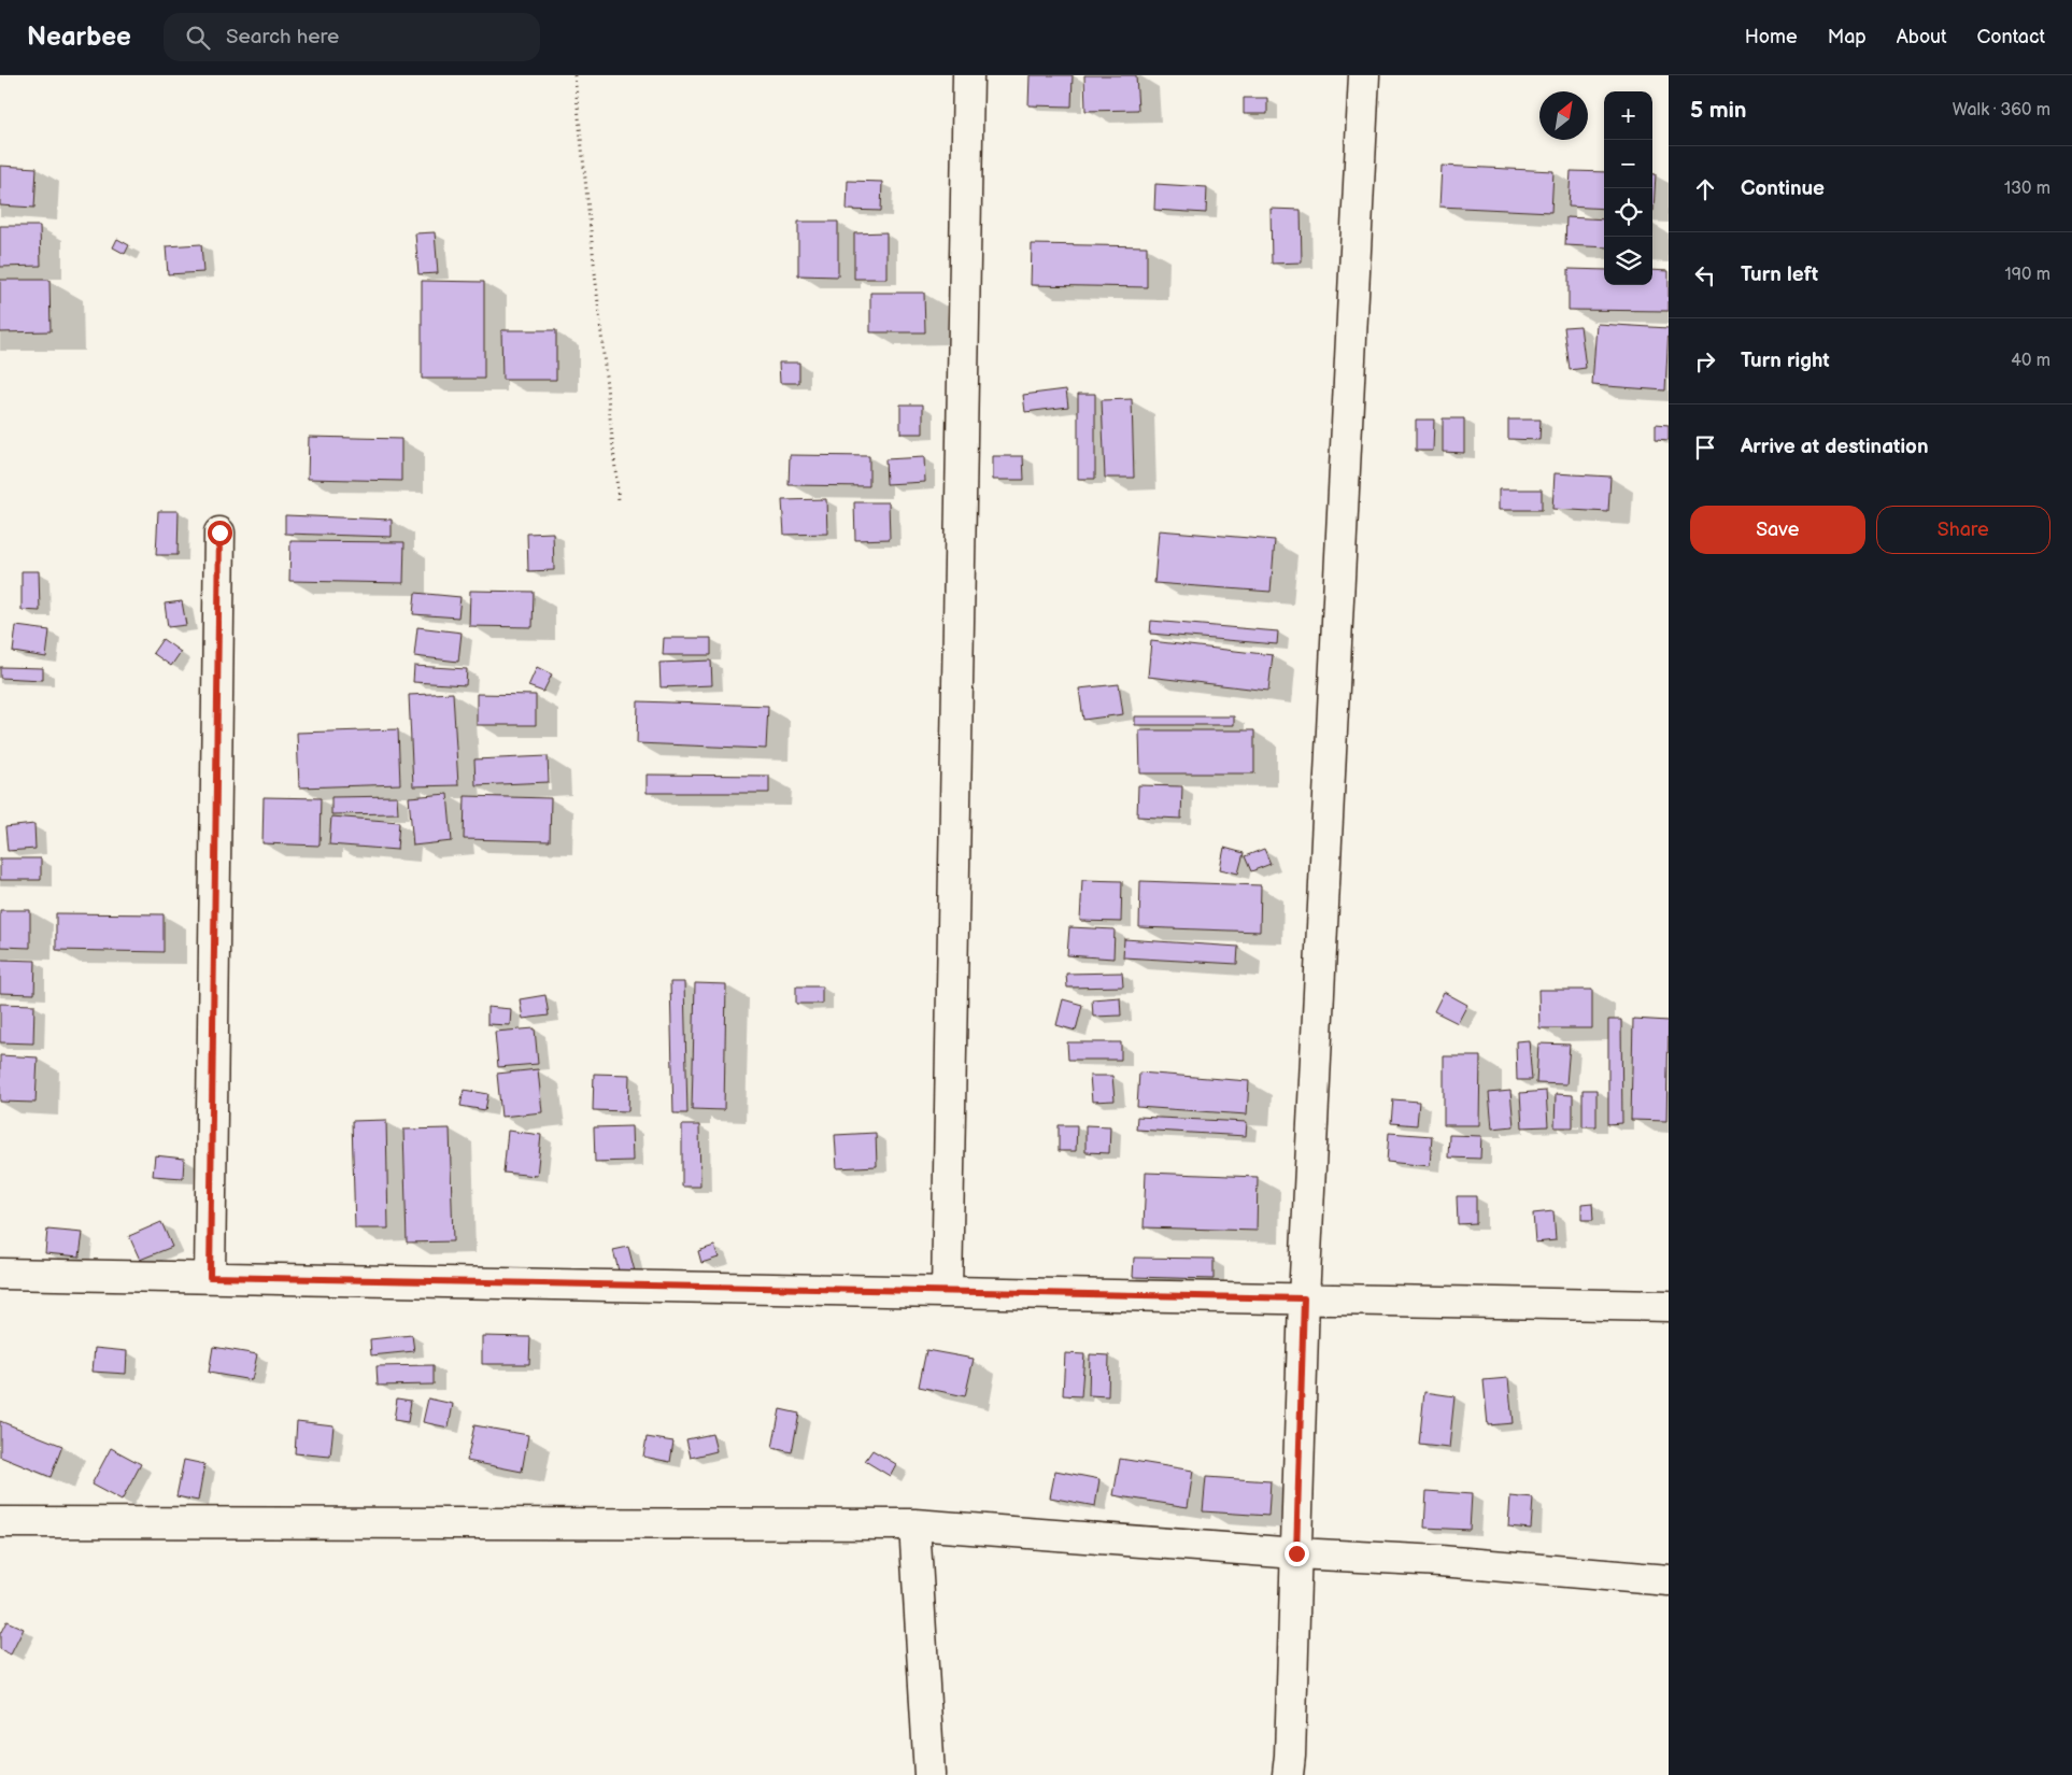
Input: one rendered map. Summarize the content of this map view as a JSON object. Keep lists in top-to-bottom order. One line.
{"north":"top right","page":{"header":"Nearbee","search":"Search here","nav":["Home","Map","About","Contact"],"heading":["5 min","Walk · 360 m"],"map_buttons":["+","−"],"list":[["Continue","130 m"],["Turn left","190 m"],["Turn right","40 m"],"Arrive at destination"],"buttons":["Save","Share"]}}
